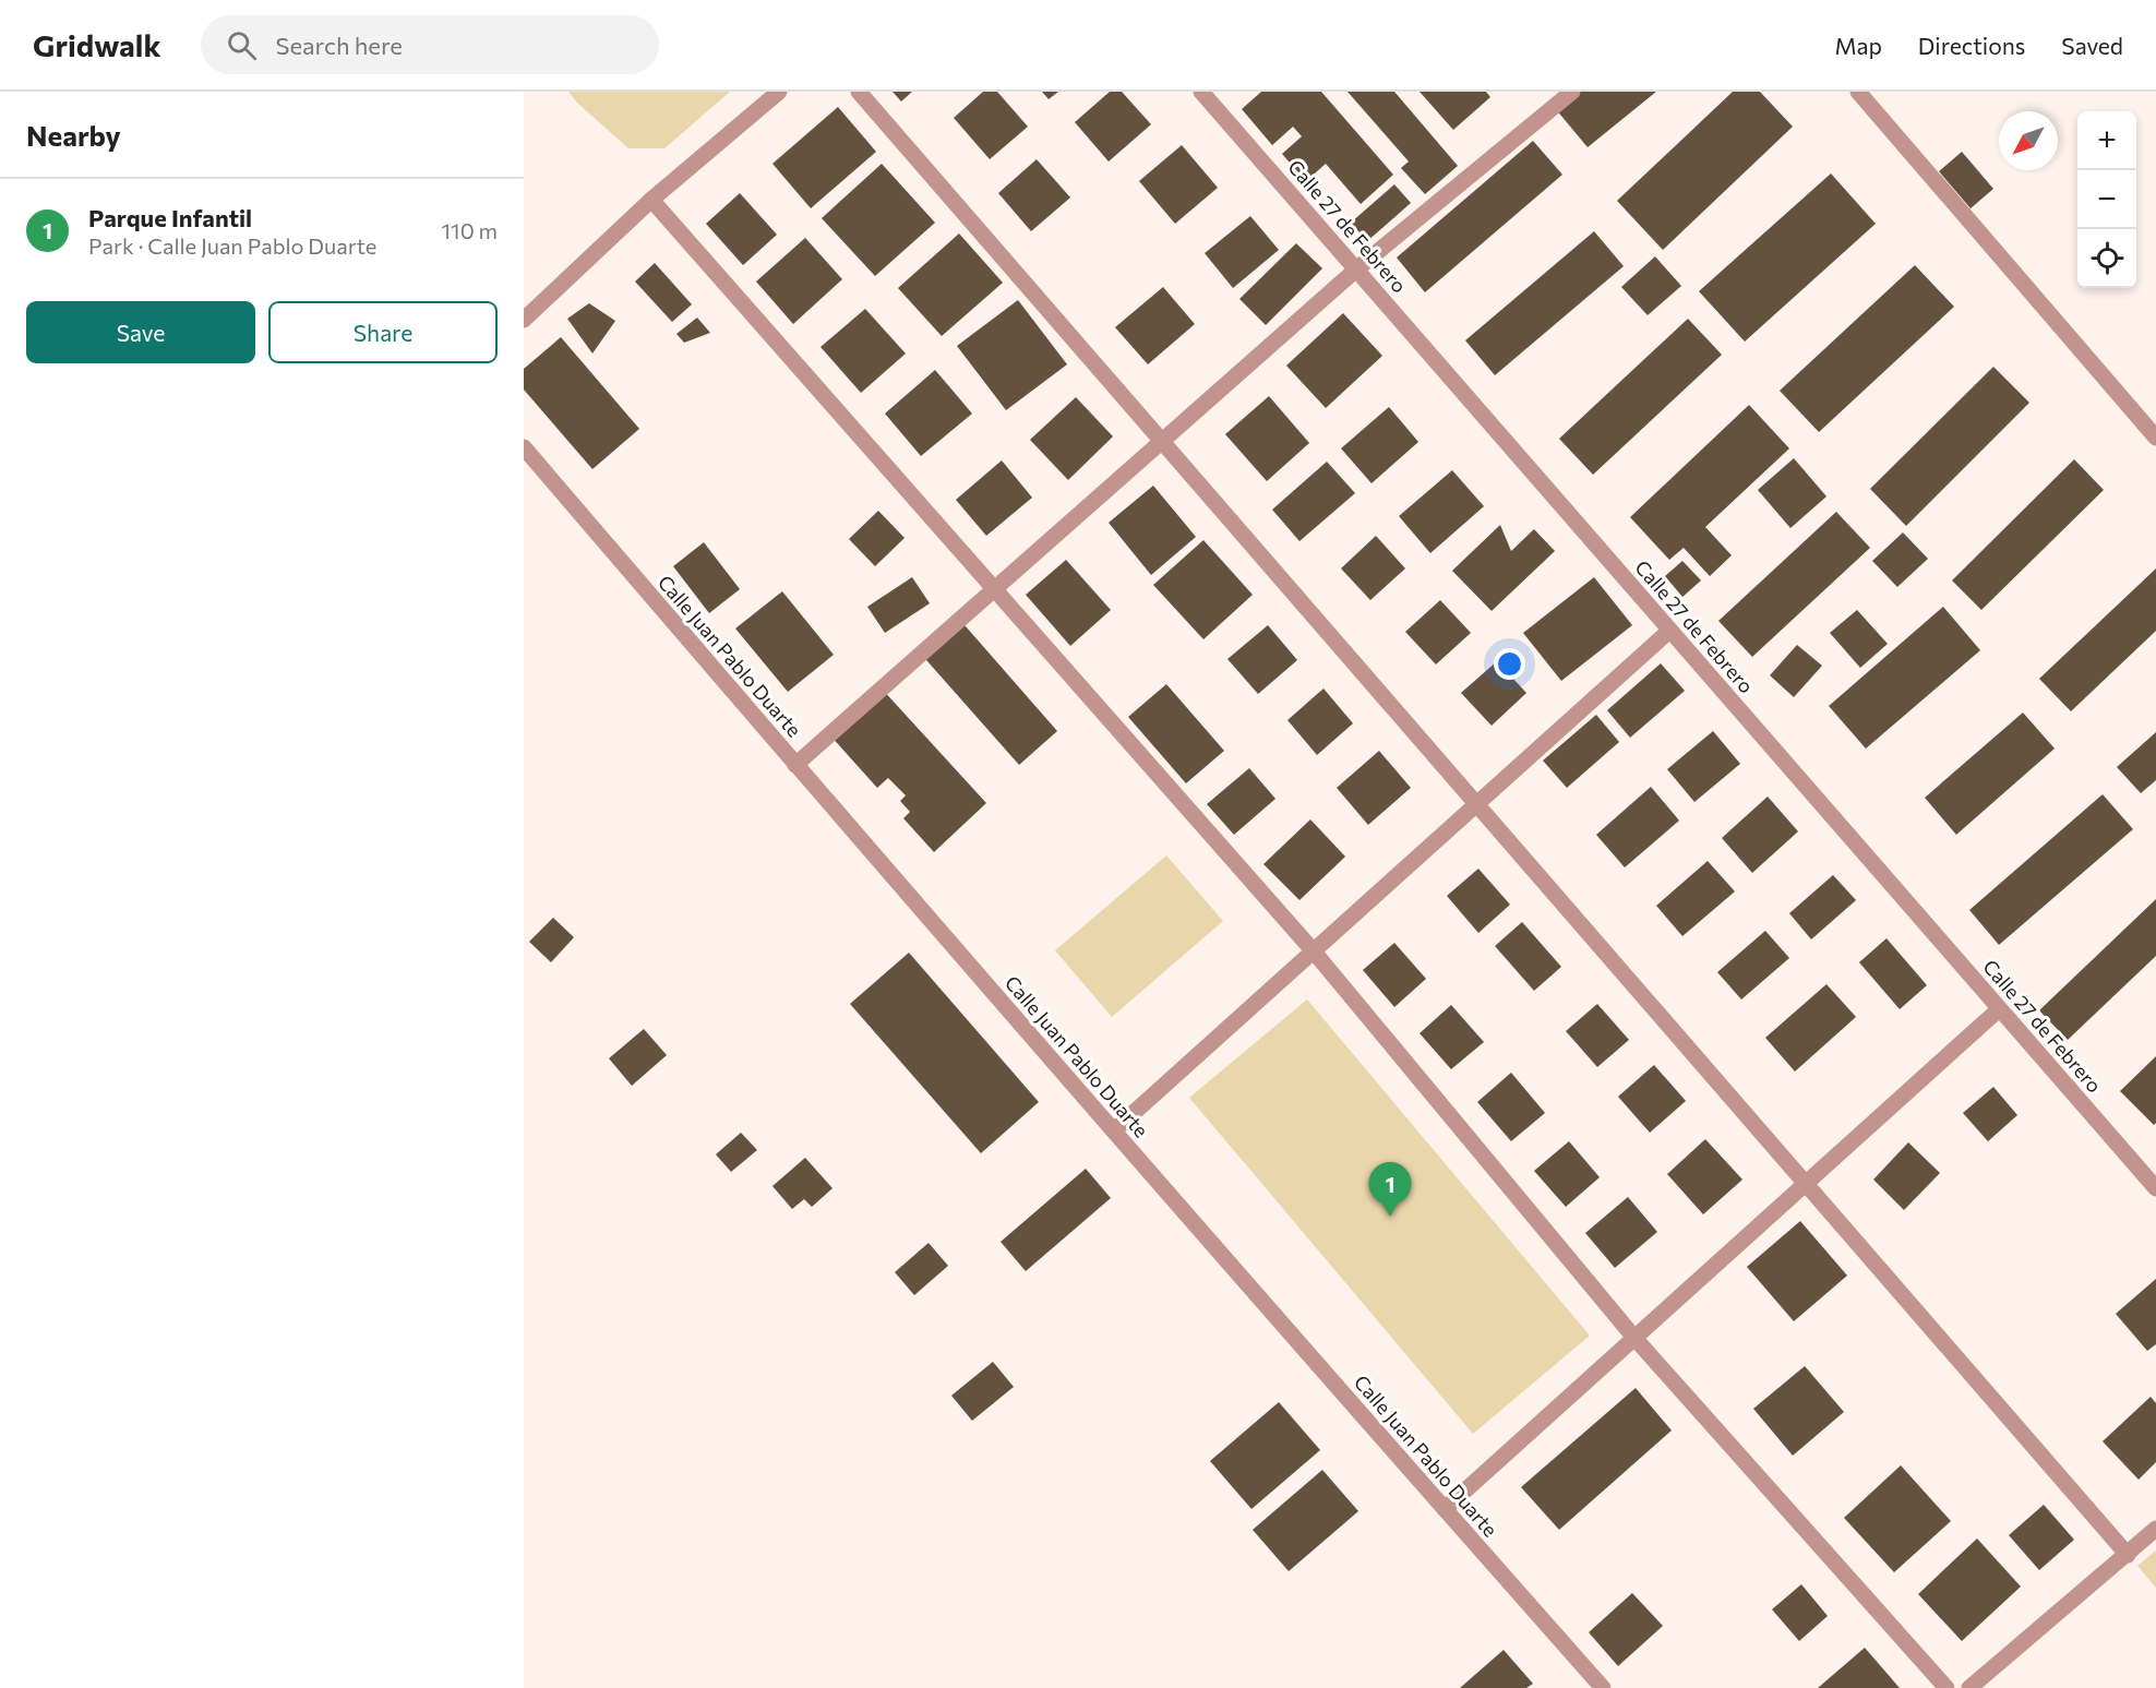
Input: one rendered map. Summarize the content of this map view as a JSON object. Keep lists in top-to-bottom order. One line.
{"streets":{"street":["Calle 27 de Febrero","Calle Juan Pablo Duarte"]},"north":"bottom left","page":{"header":"Gridwalk","search":"Search here","nav":["Map","Directions","Saved"],"heading":"Nearby","map_buttons":["+","−"],"list":[{"mark":"1","name":"Parque Infantil","note":"Park · Calle Juan Pablo Duarte","value":"110 m"}],"buttons":["Save","Share"],"pins":"1"}}
